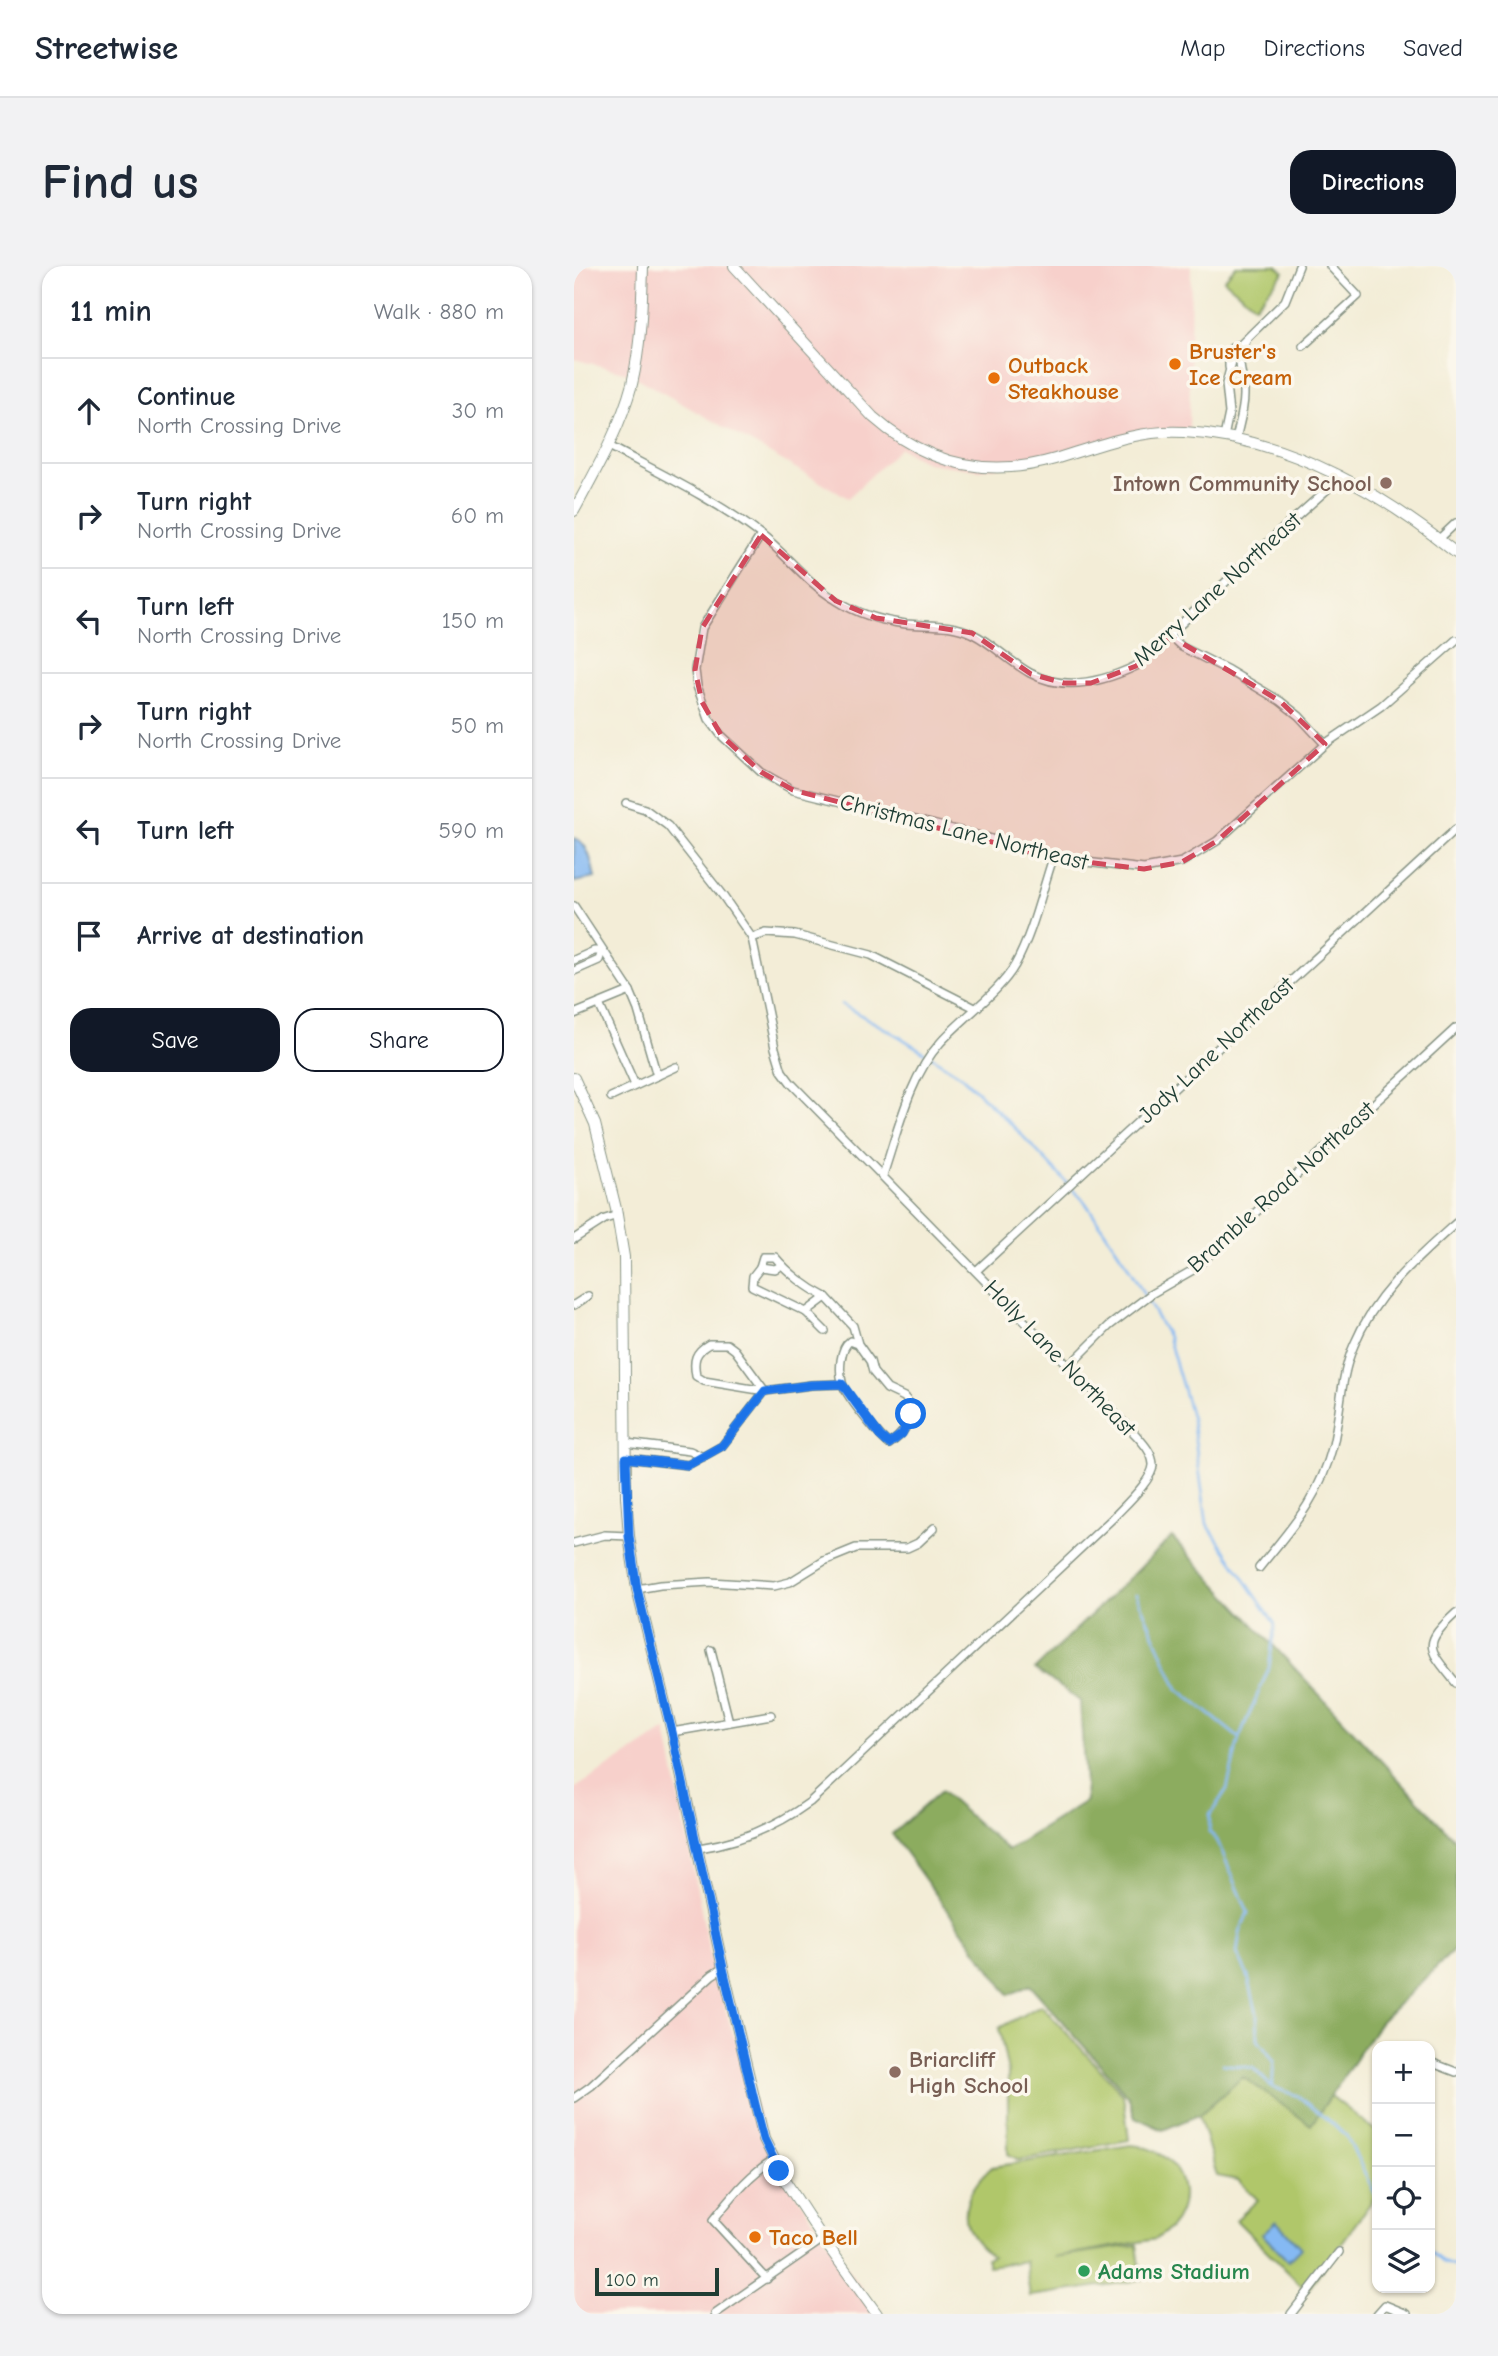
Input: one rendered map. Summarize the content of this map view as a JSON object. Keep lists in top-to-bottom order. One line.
{"streets":{"street":["Merry Lane Northeast","Christmas Lane Northeast","Jody Lane Northeast","Bramble Road Northeast","Holly Lane Northeast"]},"crossings":[["Merry Lane Northeast","Christmas Lane Northeast"],["Jody Lane Northeast","Holly Lane Northeast"],["Bramble Road Northeast","Holly Lane Northeast"]],"places":["Bruster's Ice Cream","Outback Steakhouse","Intown Community School","Briarcliff High School","Taco Bell","Adams Stadium"],"scale_bar":"100 m","page":{"header":"Streetwise","nav":["Map","Directions","Saved"],"buttons":["Directions",["Save","Share"]],"title":"Find us","heading":["11 min","Walk · 880 m"],"list":[["Continue","North Crossing Drive","30 m"],["Turn right","North Crossing Drive","60 m"],["Turn left","North Crossing Drive","150 m"],["Turn right","North Crossing Drive","50 m"],["Turn left","590 m"],"Arrive at destination"],"map_buttons":["+","−"],"scale":"100 m"}}
